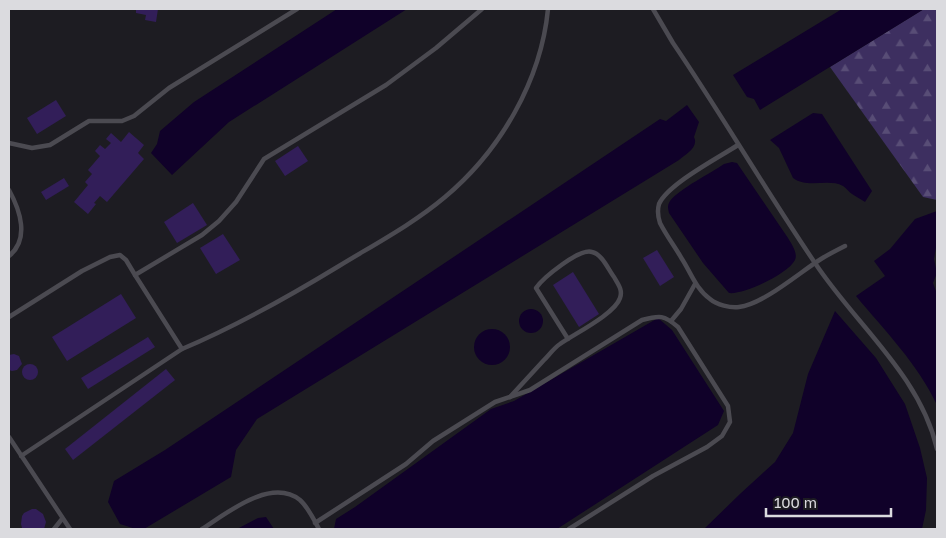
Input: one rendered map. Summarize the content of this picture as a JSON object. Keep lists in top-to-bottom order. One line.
{"scale_bar":"100 m"}
